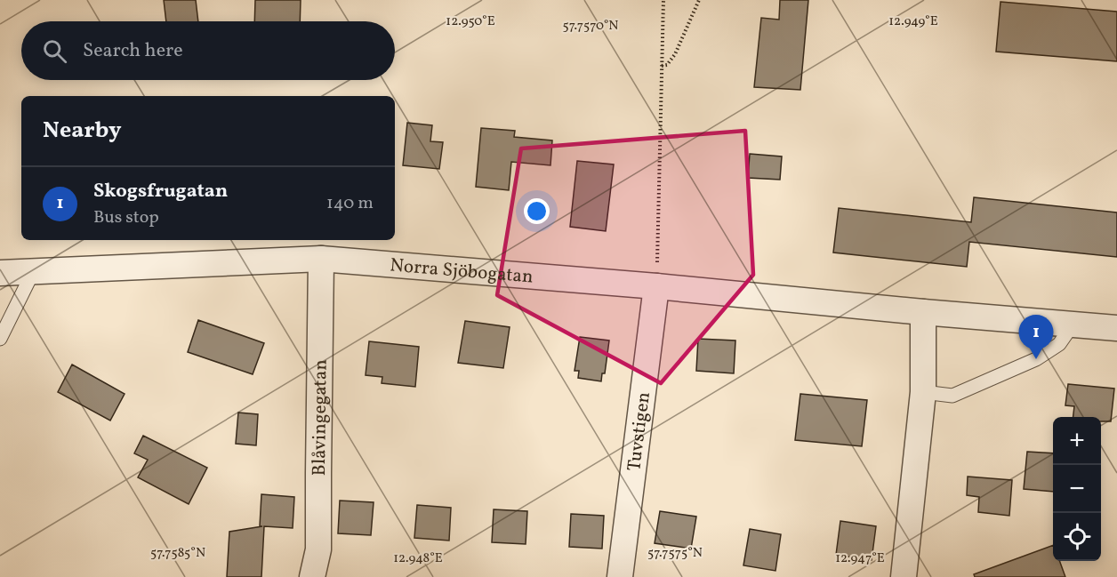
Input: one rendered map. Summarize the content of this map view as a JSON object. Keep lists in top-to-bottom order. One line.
{"streets":{"street":["Norra Sjöbogatan","Blåvingegatan","Tuvstigen"]},"crossings":[["Norra Sjöbogatan","Blåvingegatan"],["Norra Sjöbogatan","Tuvstigen"]],"page":{"search":"Search here","heading":"Nearby","list":[{"mark":"1","name":"Skogsfrugatan","note":"Bus stop","value":"140 m"}],"pins":"1","map_buttons":["+","−"]},"coordinates":["12.950°E","12.949°E","57.7570°N","57.7585°N","57.7575°N","12.948°E","12.947°E"]}
